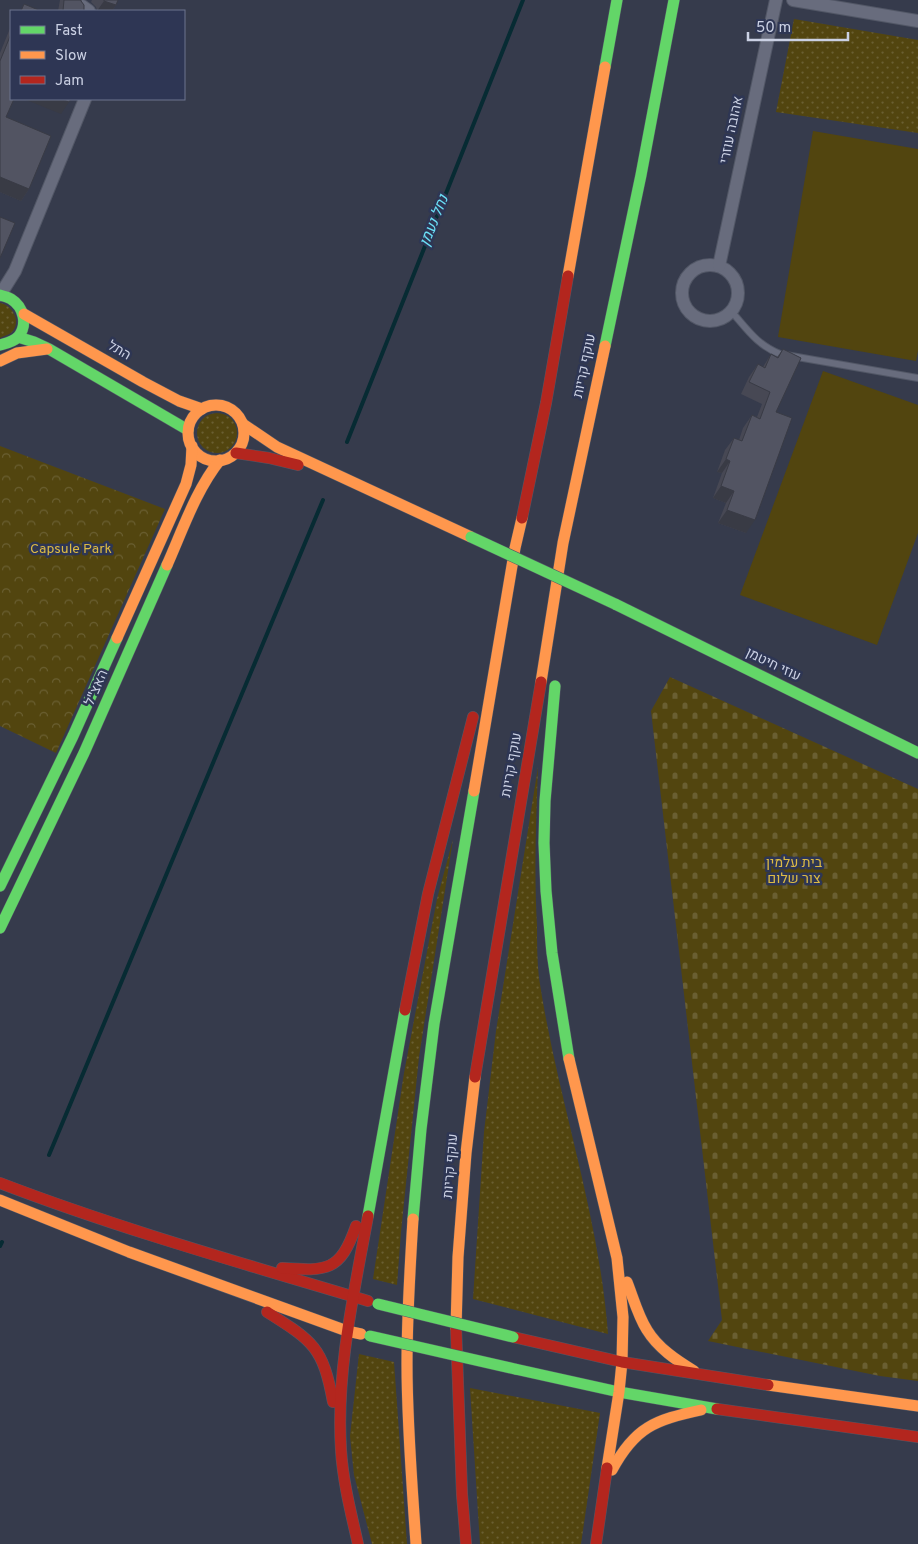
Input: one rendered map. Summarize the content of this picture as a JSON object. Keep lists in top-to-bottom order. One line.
{"streets":{"main road":["התל","עוקף קריות","עוזי חיטמן","האצ\"ל"],"street":["אהובה עוזרי"]},"crossings":[["התל","האצ\"ל"]],"water":["נחל נעמן"],"parks":["Capsule Park","בית עלמין צור שלום"],"legend":["Fast","Slow","Jam"],"scale_bar":"50 m"}
